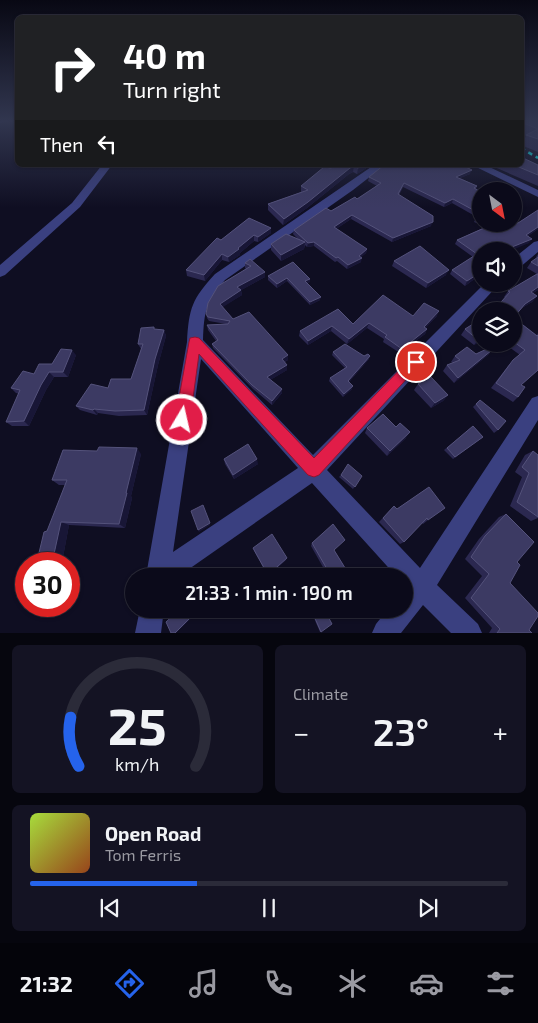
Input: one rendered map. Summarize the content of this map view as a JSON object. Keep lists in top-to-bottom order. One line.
{"north":"bottom right","page":{"turn":["40 m","Turn right"],"then":"Then","limit":"30","trip":"21:33 · 1 min · 190 m","tile":"Climate","heat":["−","23°","+"],"song":["Open Road","Tom Ferris"],"tabs":"21:32","gauge":["25","km/h"]}}
